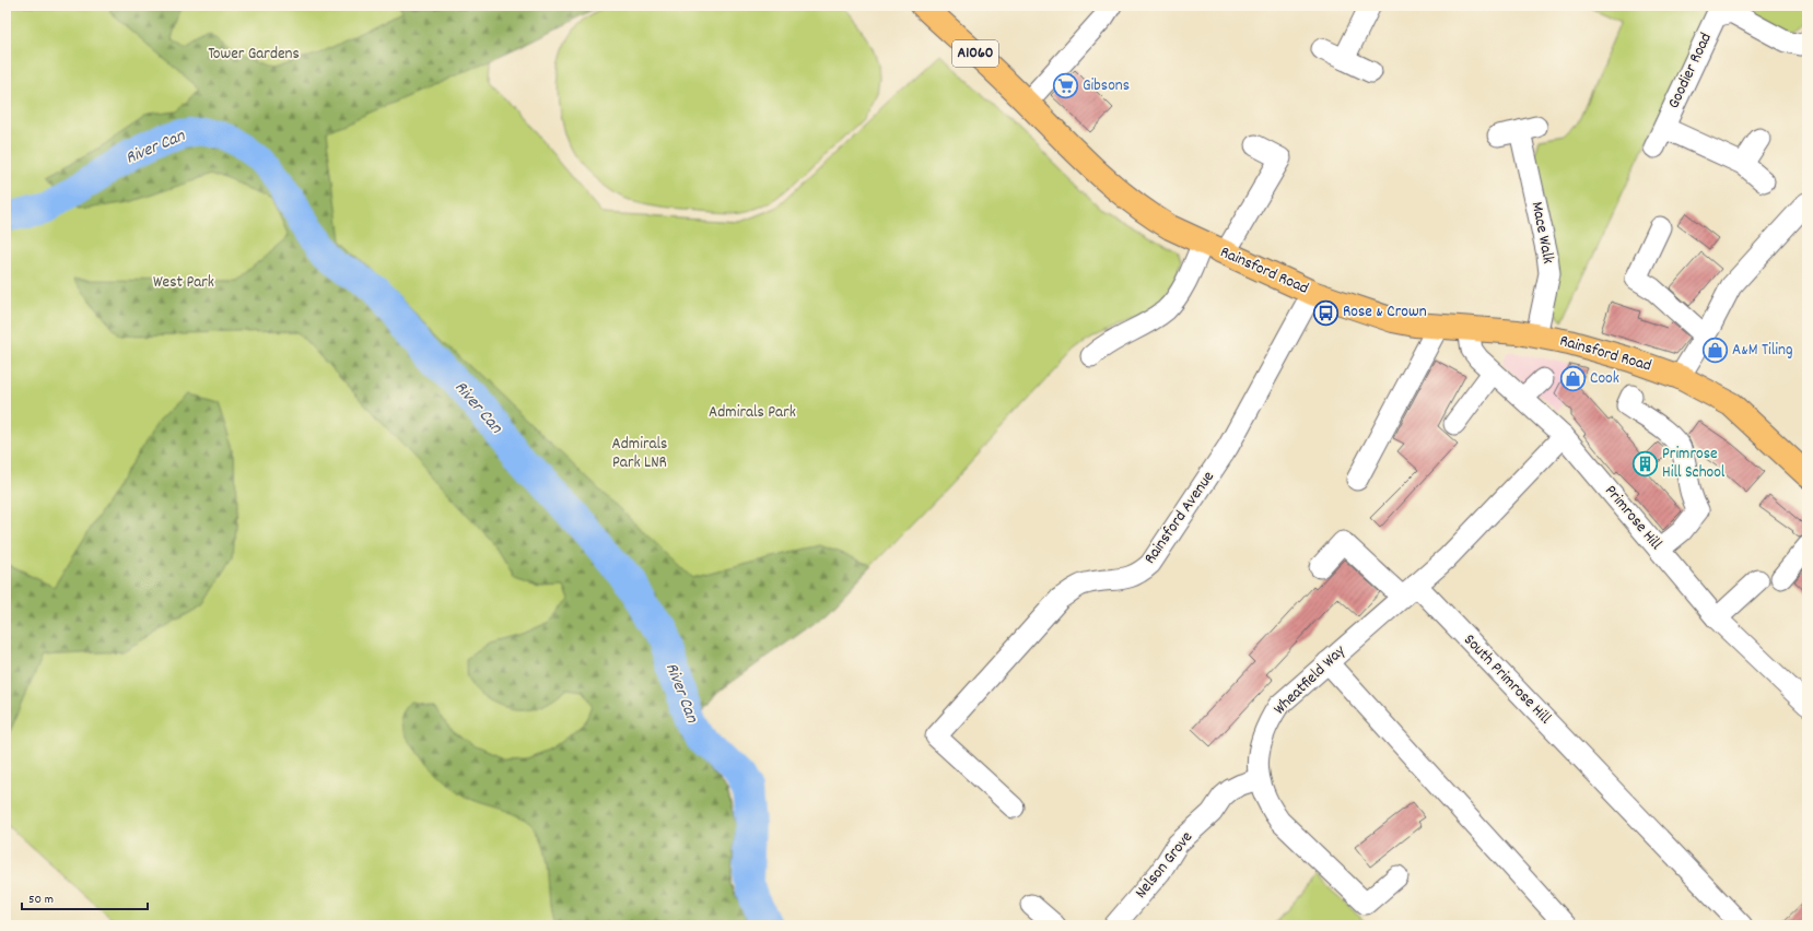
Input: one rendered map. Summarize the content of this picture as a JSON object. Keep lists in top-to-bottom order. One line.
{"streets":{"main road":["A1060","Rainsford Road"],"street":["Goodier Road","Mace Walk","Rainsford Avenue","Primrose Hill","South Primrose Hill","Wheatfield Way","Nelson Grove"]},"crossings":[["Mace Walk","Rainsford Road"],["Rainsford Road","Rainsford Avenue"],["Rainsford Road","Primrose Hill"],["South Primrose Hill","Wheatfield Way"],["Wheatfield Way","Nelson Grove"]],"water":["River Can"],"parks":["Tower Gardens","West Park","Admirals Park","Admirals Park LNR"],"places":{"supermarket":["Gibsons"],"bus stop":["Rose & Crown"],"shop":["A&M Tiling","Cook"],"building":["Primrose Hill School"]},"scale_bar":"50 m"}
